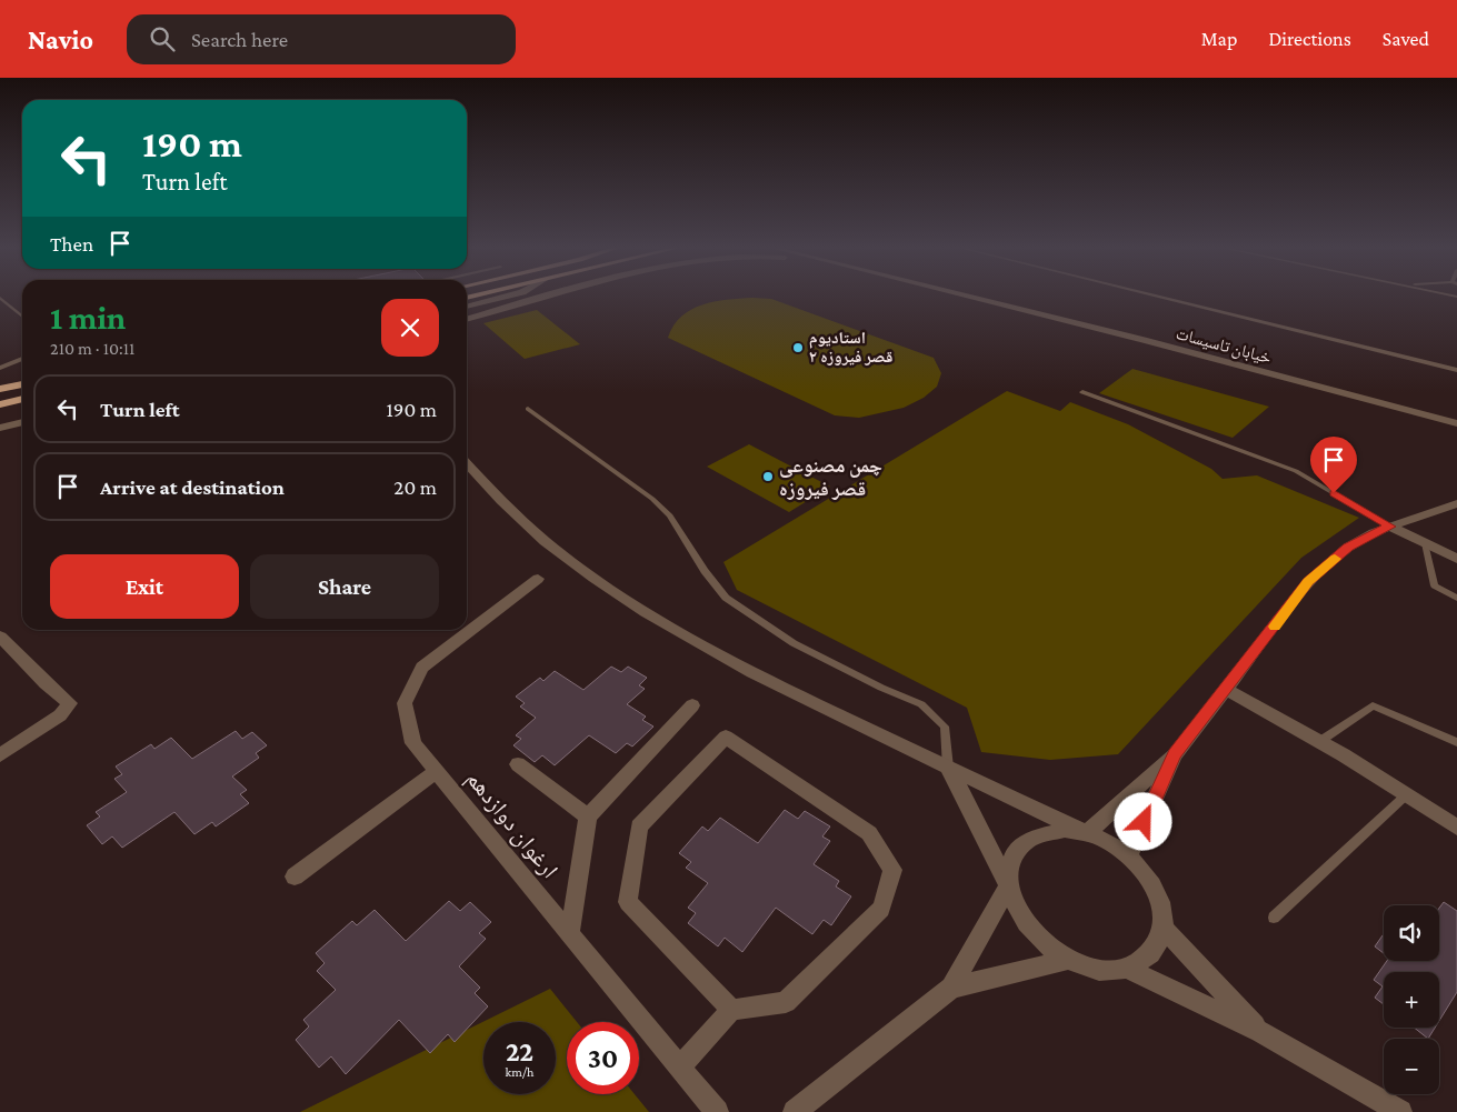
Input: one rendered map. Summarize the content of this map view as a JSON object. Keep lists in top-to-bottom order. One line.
{"streets":{"street":["خیابان تاسیسات","ارغوان دوازدهم"]},"places":["استادیوم قصر فیروزه ۲","چمن مصنوعی قصر فیروزه"],"page":{"header":"Navio","search":"Search here","nav":["Map","Directions","Saved"],"turn":["190 m","Turn left"],"then":"Then","heading":["1 min","210 m · 10:11"],"list":[{"name":"Turn left","value":"190 m"},{"name":"Arrive at destination","value":"20 m"}],"buttons":["Exit","Share"],"map_buttons":["+","−"],"speed":"22 km/h","limit":"30"}}
